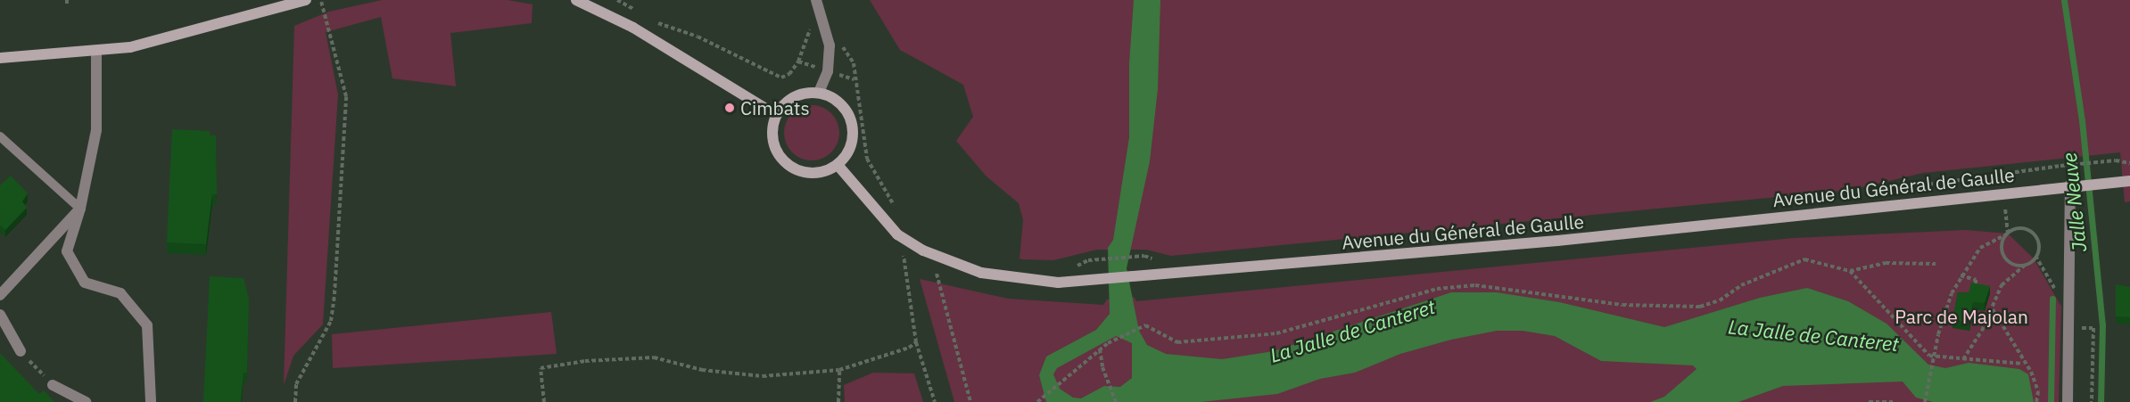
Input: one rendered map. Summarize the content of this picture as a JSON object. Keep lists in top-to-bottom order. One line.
{"streets":{"main road":["Avenue du Général de Gaulle"]},"water":["Jalle Neuve","La Jalle de Canteret"],"parks":["Parc de Majolan"],"places":["Cimbats"]}
